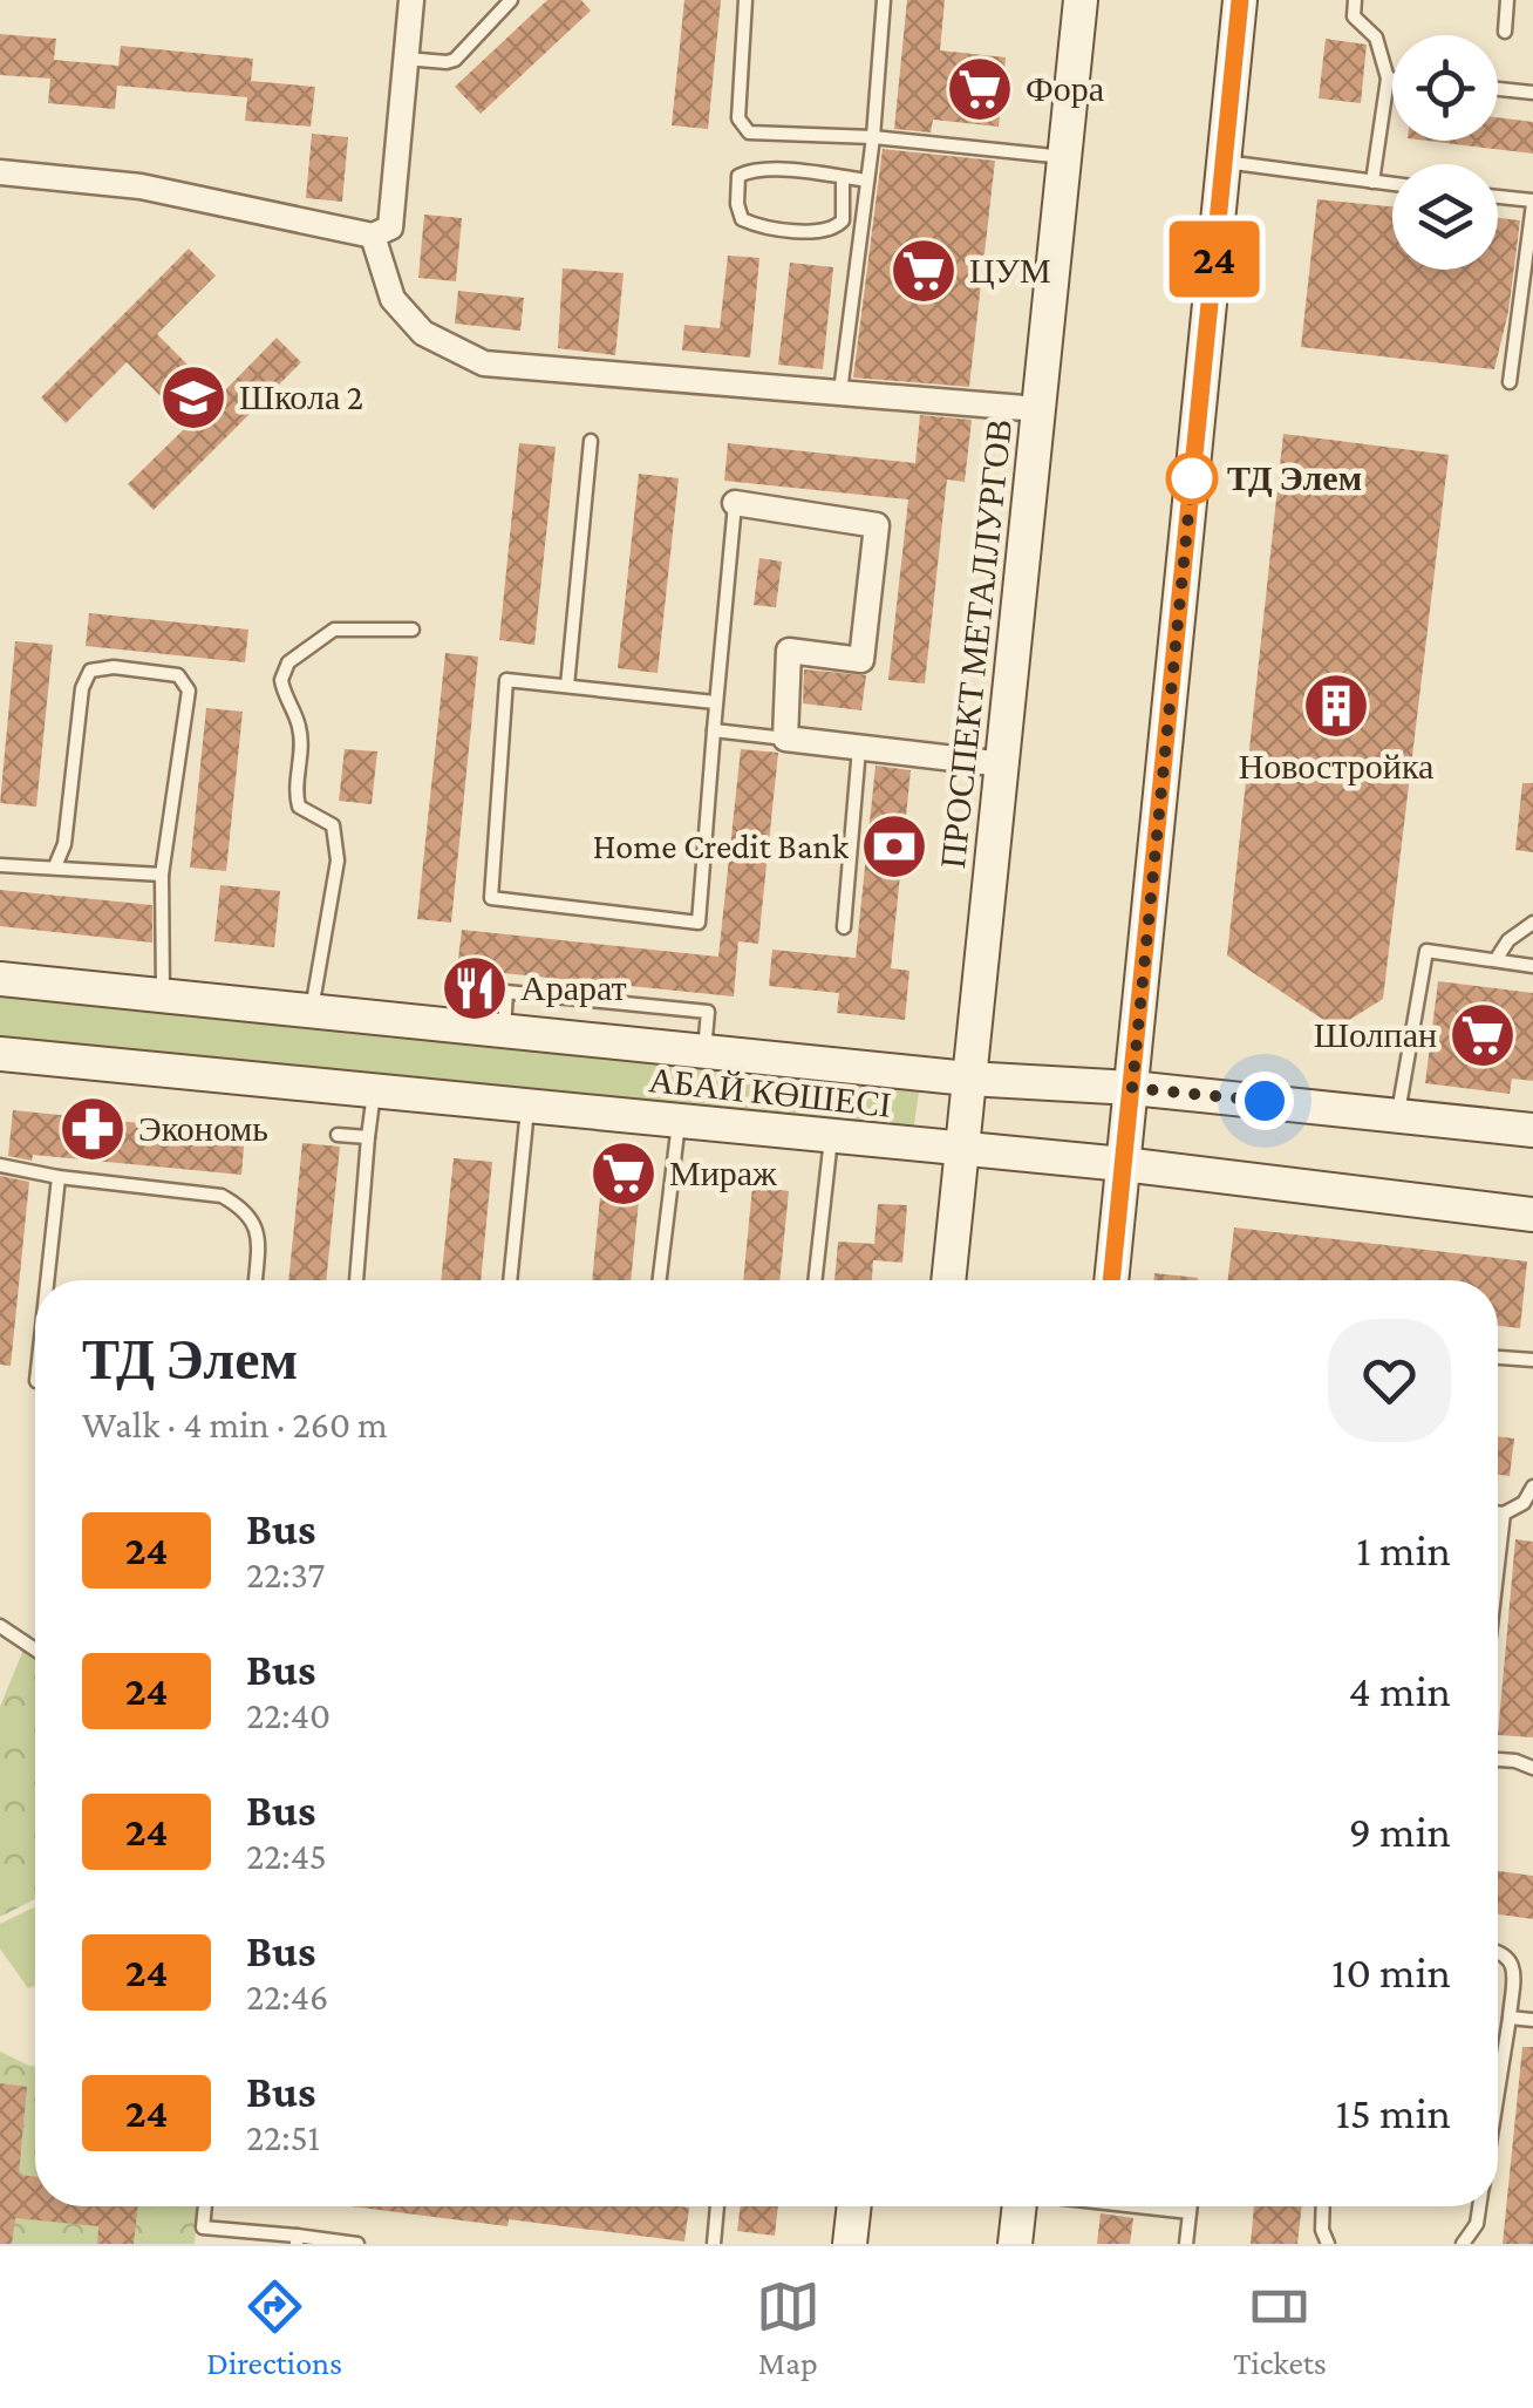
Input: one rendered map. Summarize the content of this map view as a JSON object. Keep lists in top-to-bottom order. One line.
{"streets":{"street":["ПРОСПЕКТ МЕТАЛЛУРГОВ","АБАЙ КӨШЕСІ"]},"crossings":[["ПРОСПЕКТ МЕТАЛЛУРГОВ","АБАЙ КӨШЕСІ"]],"places":{"supermarket":["Фора","ЦУМ","Шолпан","Мираж"],"school or university":["Школа 2"],"other":["ТД Элем"],"building":["Новостройка"],"bank":["Home Credit Bank"],"restaurant":["Арарат"],"pharmacy":["Экономь"]},"lines":["bus line 24"],"page":{"on_map":"24","heading":["ТД Элем","Walk · 4 min · 260 m"],"list":[{"mark":"24","name":"Bus","note":"22:37","value":"1 min"},{"mark":"24","name":"Bus","note":"22:40","value":"4 min"},{"mark":"24","name":"Bus","note":"22:45","value":"9 min"},{"mark":"24","name":"Bus","note":"22:46","value":"10 min"},{"mark":"24","name":"Bus","note":"22:51","value":"15 min"}],"tabs":["Directions","Map","Tickets"]}}
